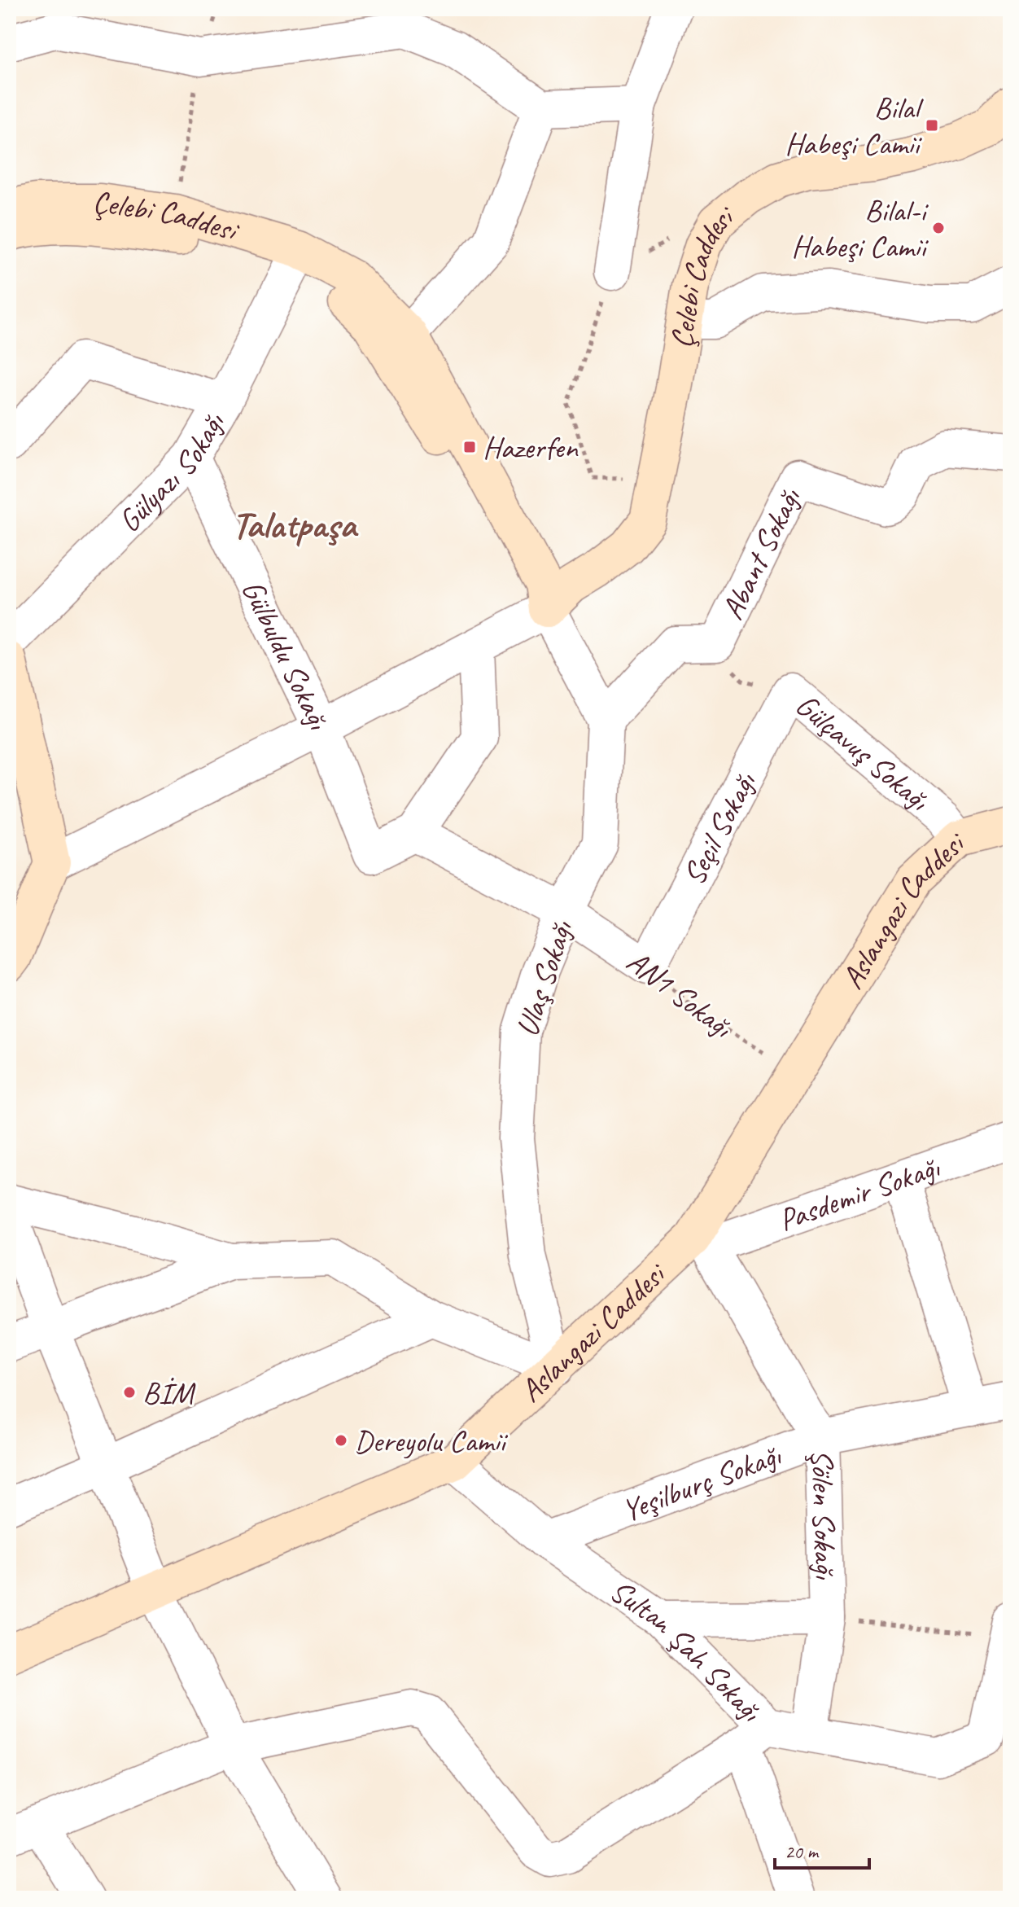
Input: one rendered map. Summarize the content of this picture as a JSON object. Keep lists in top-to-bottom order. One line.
{"streets":{"street":["Çelebi Caddesi","Gülyazı Sokağı","Abant Sokağı","Gülbuldu Sokağı","Gülçavuş Sokağı","Seçil Sokağı","Aslangazi Caddesi","Ulaş Sokağı","AN1 Sokağı","Pasdemir Sokağı","Yeşilburç Sokağı","Şölen Sokağı","Sultan Şah Sokağı"]},"crossings":[["Çelebi Caddesi","Gülyazı Sokağı"],["Gülyazı Sokağı","Gülbuldu Sokağı"],["Abant Sokağı","Gülçavuş Sokağı"],["Gülbuldu Sokağı","AN1 Sokağı"],["Gülçavuş Sokağı","Seçil Sokağı"],["Gülçavuş Sokağı","Aslangazi Caddesi"],["Seçil Sokağı","AN1 Sokağı"],["Aslangazi Caddesi","Ulaş Sokağı"],["Aslangazi Caddesi","AN1 Sokağı"],["Aslangazi Caddesi","Pasdemir Sokağı"],["Aslangazi Caddesi","Şölen Sokağı"],["Aslangazi Caddesi","Sultan Şah Sokağı"],["Ulaş Sokağı","AN1 Sokağı"],["Pasdemir Sokağı","Şölen Sokağı"],["Yeşilburç Sokağı","Şölen Sokağı"],["Yeşilburç Sokağı","Sultan Şah Sokağı"],["Şölen Sokağı","Sultan Şah Sokağı"]],"districts":["Talatpaşa"],"places":{"transit":["Bilal Habeşi Camii","Hazerfen"],"other":["Bilal-i Habeşi Camii","BİM","Dereyolu Camii"]},"scale_bar":"20 m"}
